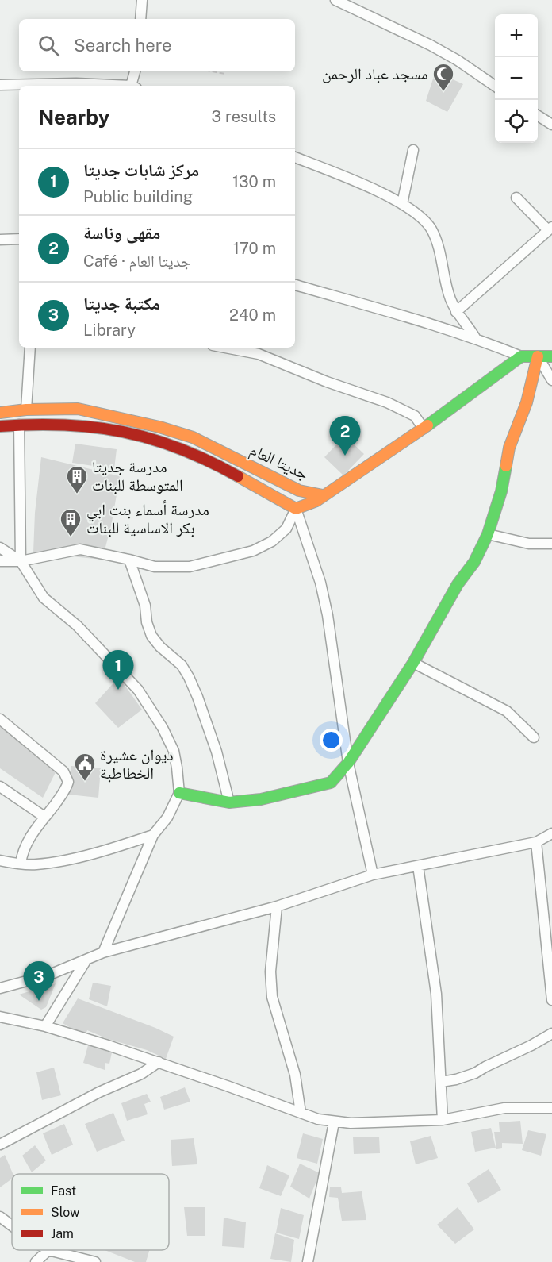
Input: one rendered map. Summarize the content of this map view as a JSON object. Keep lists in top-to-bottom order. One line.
{"streets":{"main road":["جديتا العام"]},"places":{"mosque":["مسجد عباد الرحمن"],"building":["مدرسة جديتا المتوسطة للبنات","مدرسة أسماء بنت ابي بكر الاساسية للبنات"],"public building":["ديوان عشيرة الخطاطبة"]},"legend":["Fast","Slow","Jam"],"page":{"map_buttons":["+","−"],"search":"Search here","heading":["Nearby","3 results"],"list":[{"mark":"1","name":"مركز شابات جديتا","note":"Public building","value":"130 m"},{"mark":"2","name":"مقهى وناسة","note":"Café · جديتا العام","value":"170 m"},{"mark":"3","name":"مكتبة جديتا","note":"Library","value":"240 m"}],"pins":["2","1","3"]}}
